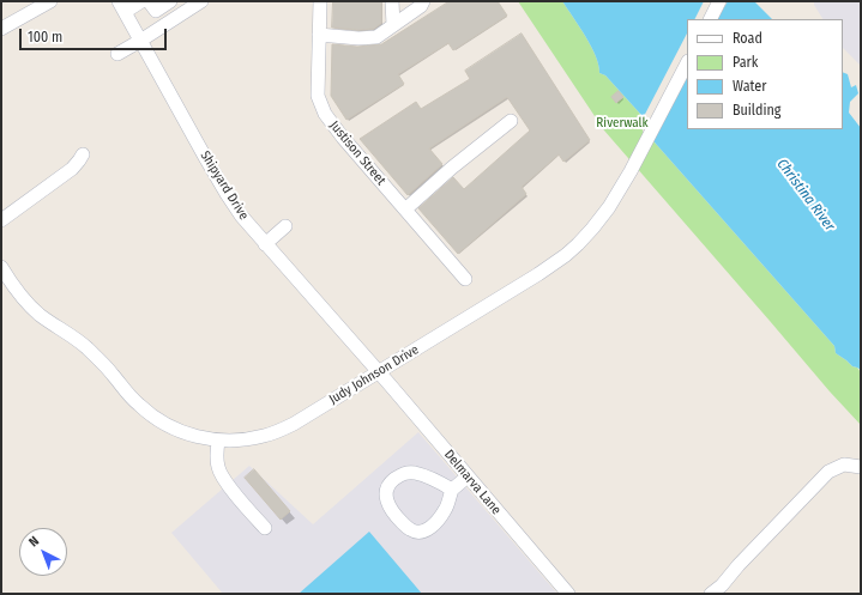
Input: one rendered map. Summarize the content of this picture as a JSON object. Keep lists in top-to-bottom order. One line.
{"streets":{"street":["Justison Street","Shipyard Drive","Judy Johnson Drive","Delmarva Lane"]},"crossings":[["Shipyard Drive","Judy Johnson Drive"],["Shipyard Drive","Delmarva Lane"],["Judy Johnson Drive","Delmarva Lane"]],"water":["Christina River"],"parks":["Riverwalk"],"legend":["Road","Park","Water","Building"],"scale_bar":"100 m","north":"top left"}
